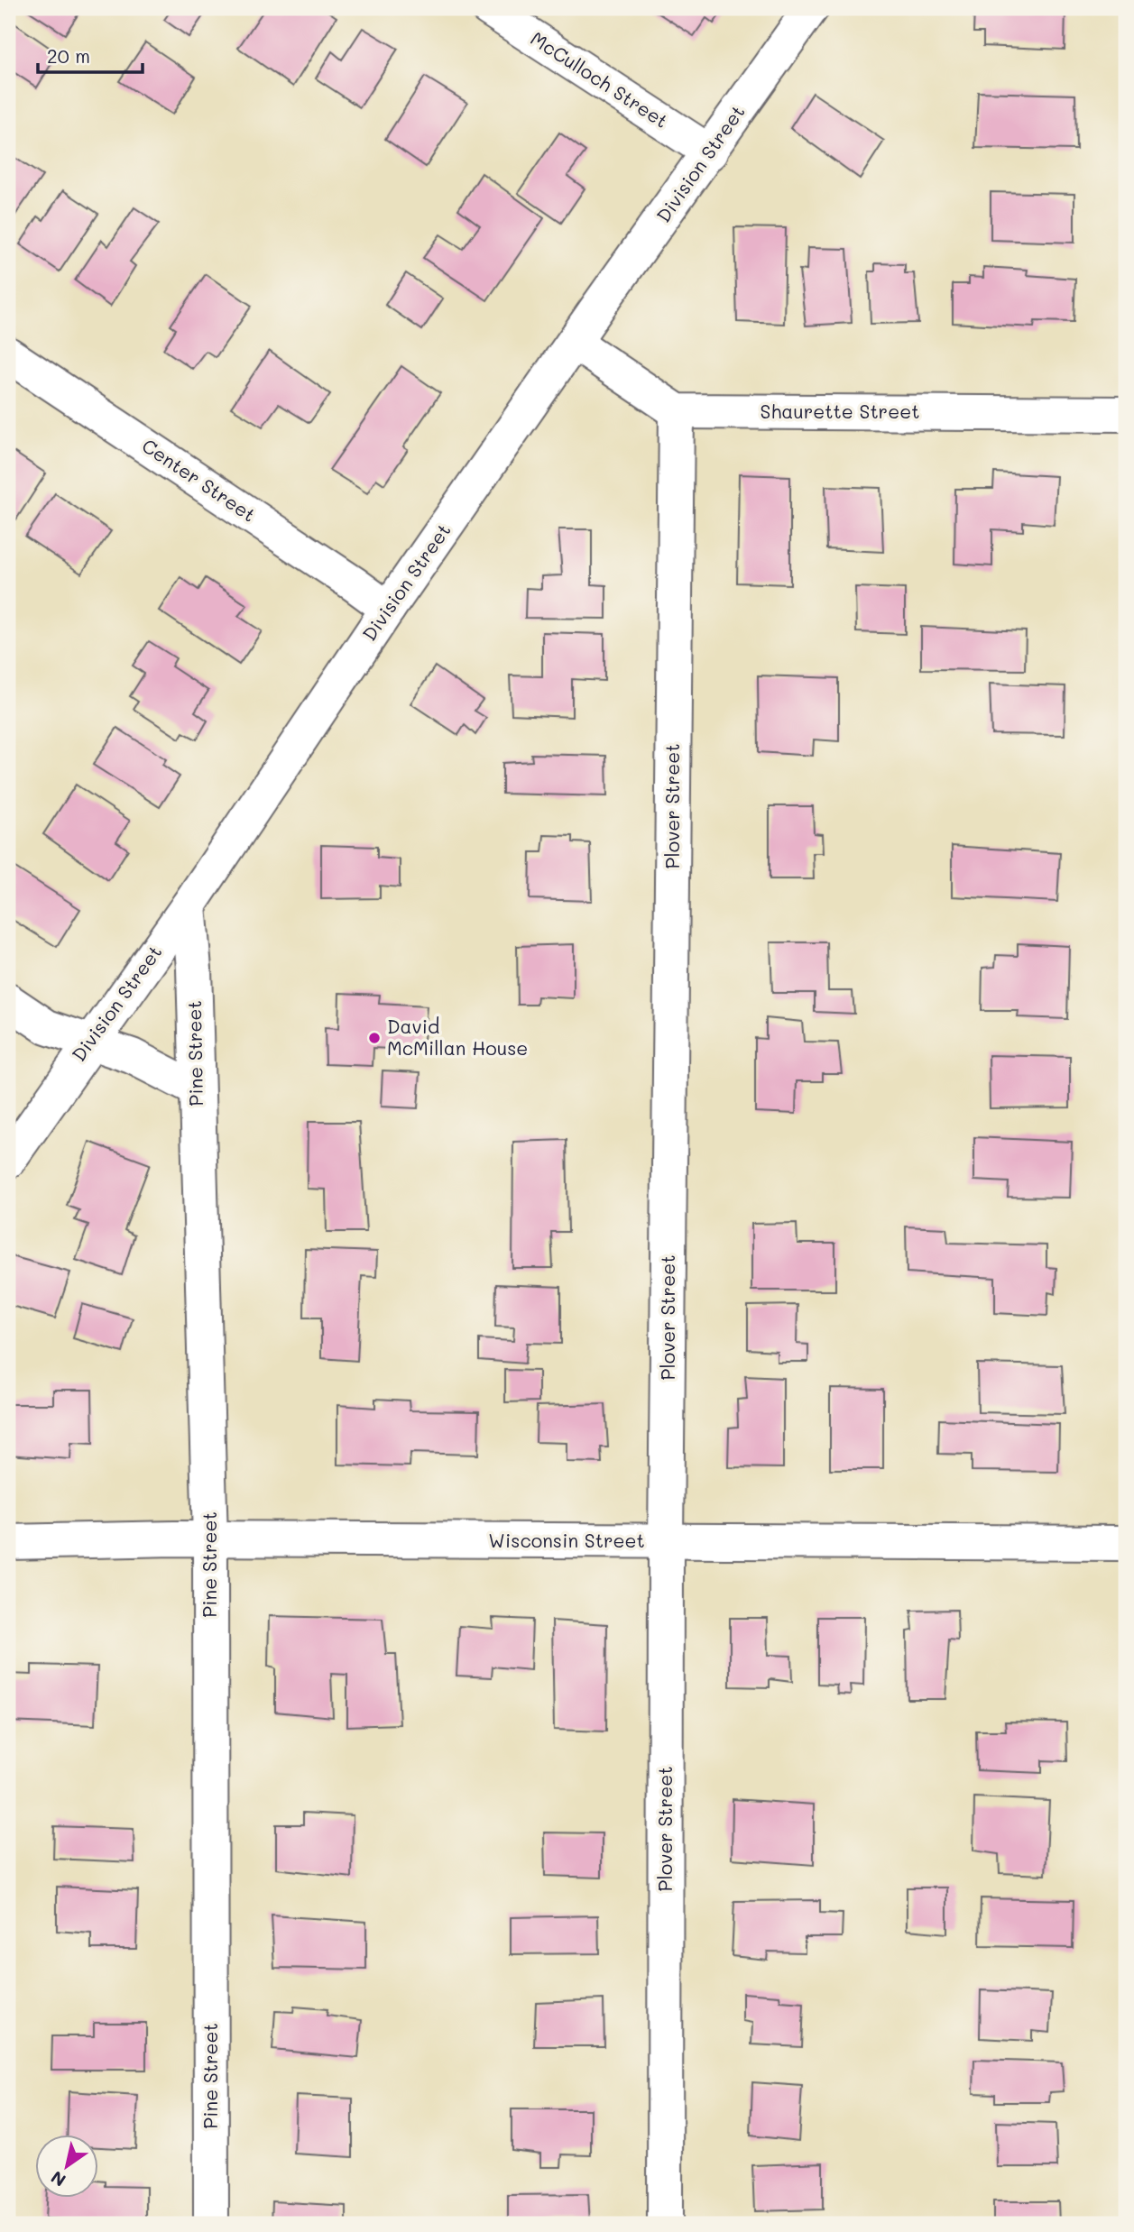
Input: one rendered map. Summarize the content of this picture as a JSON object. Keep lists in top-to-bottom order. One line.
{"streets":{"street":["McCulloch Street","Division Street","Shaurette Street","Center Street","Plover Street","Pine Street","Wisconsin Street"]},"crossings":[["McCulloch Street","Division Street"],["Division Street","Center Street"],["Division Street","Pine Street"],["Shaurette Street","Plover Street"],["Plover Street","Wisconsin Street"],["Pine Street","Wisconsin Street"]],"places":["David McMillan House"],"scale_bar":"20 m","north":"bottom left"}
